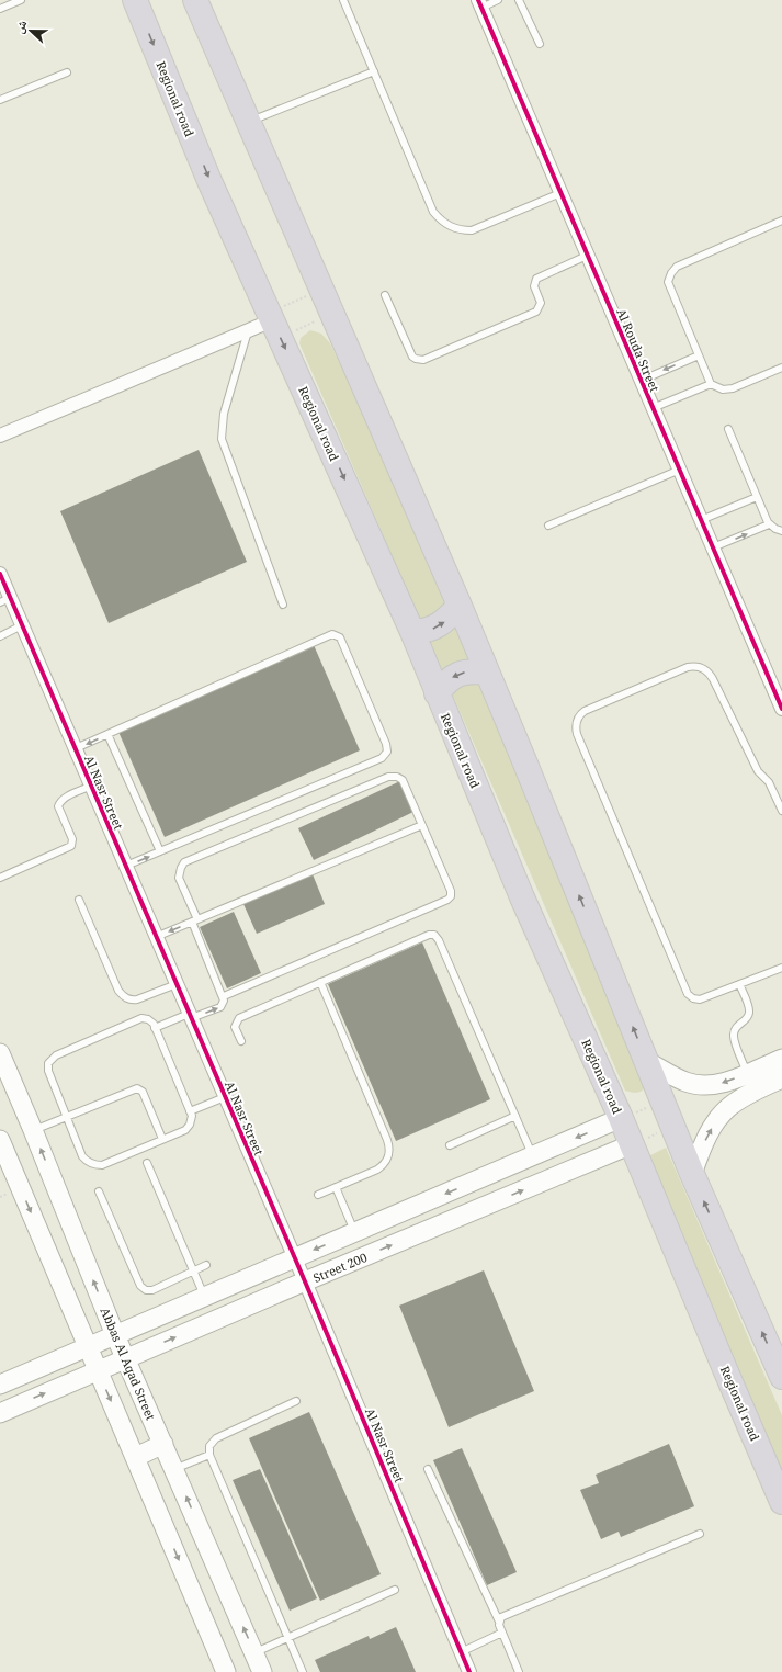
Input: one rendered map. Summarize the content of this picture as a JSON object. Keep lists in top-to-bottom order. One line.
{"streets":{"highway":["Regional road"],"street":["Al Rouda Street","Al Nasr Street","Street 200","Abbas Al Aqad Street"]},"crossings":[["Regional road","Street 200"],["Al Nasr Street","Street 200"],["Street 200","Abbas Al Aqad Street"]],"north":"left"}
